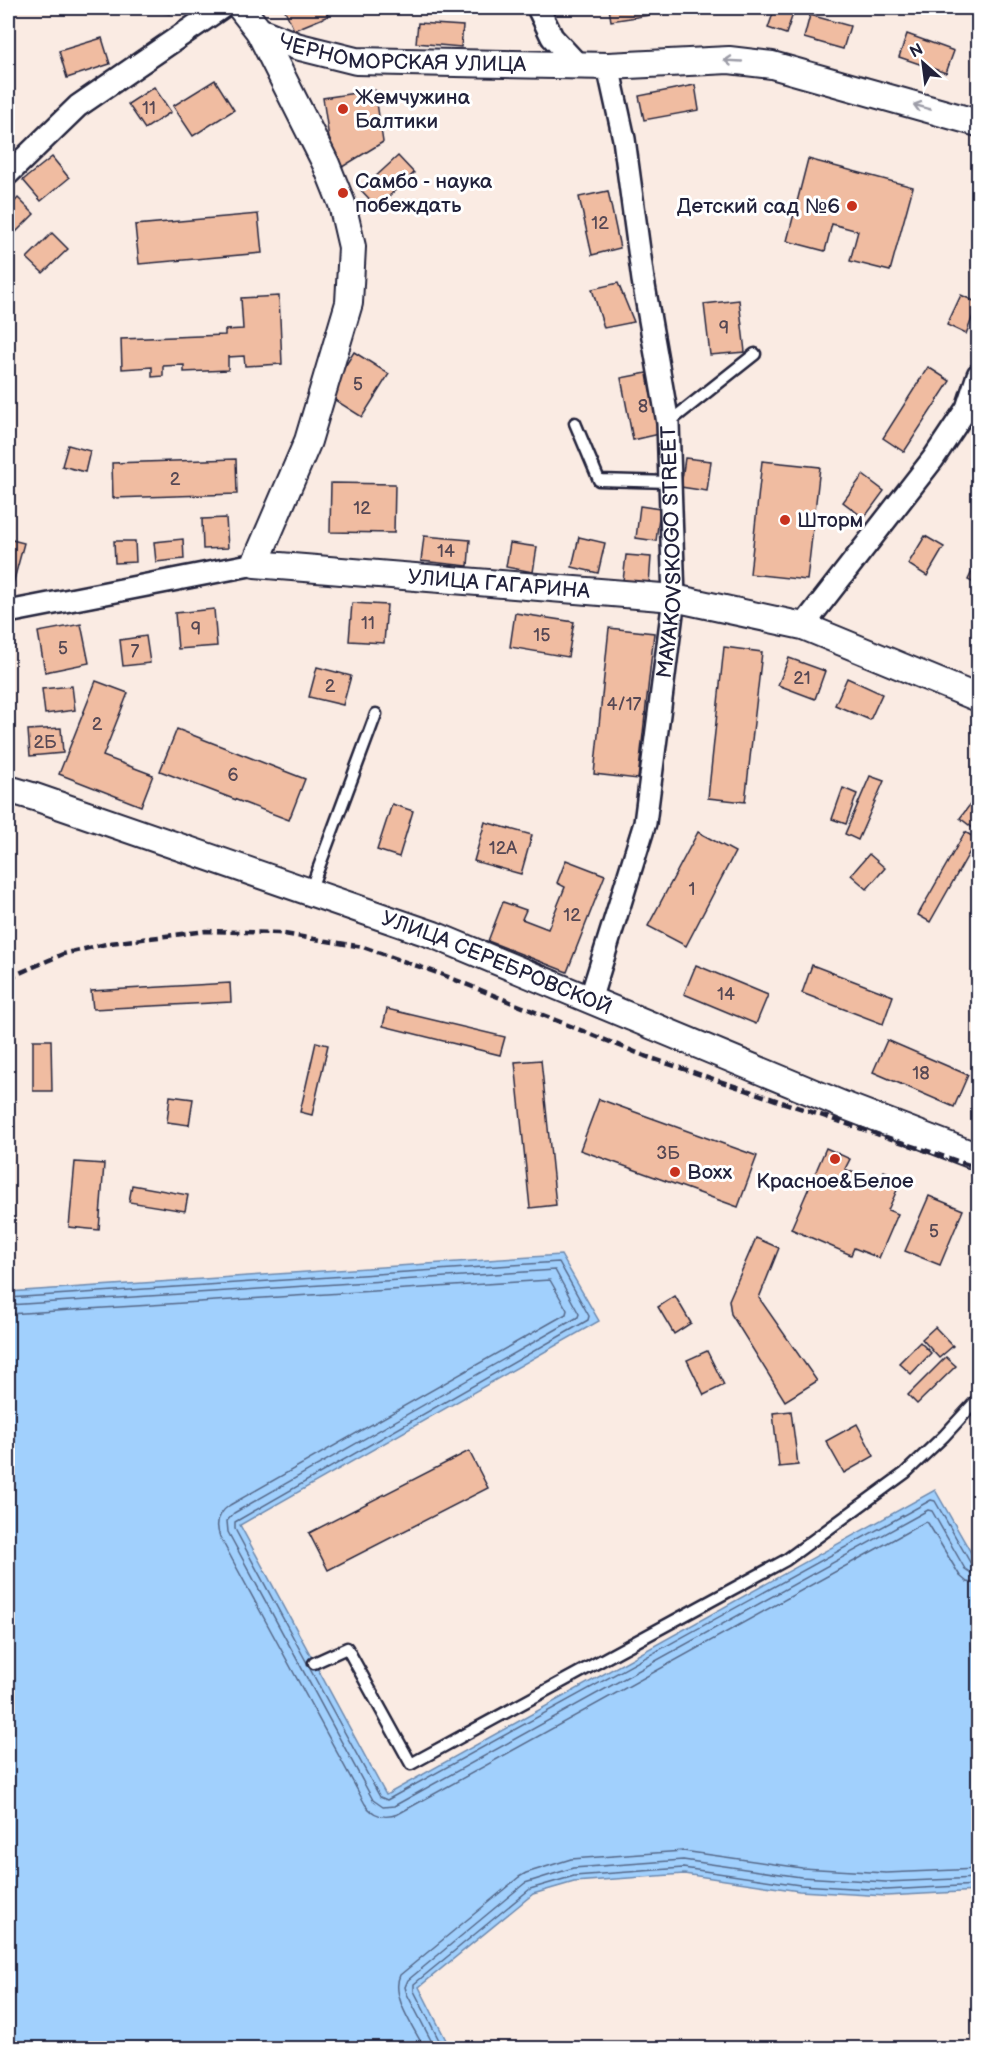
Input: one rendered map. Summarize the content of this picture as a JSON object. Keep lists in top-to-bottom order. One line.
{"streets":{"street":["ЧЕРНОМОРСКАЯ УЛИЦА","MAYAKOVSKOGO STREET","УЛИЦА ГАГАРИНА","УЛИЦА СЕРЕБРОВСКОЙ"]},"crossings":[["ЧЕРНОМОРСКАЯ УЛИЦА","MAYAKOVSKOGO STREET"],["MAYAKOVSKOGO STREET","УЛИЦА ГАГАРИНА"],["MAYAKOVSKOGO STREET","УЛИЦА СЕРЕБРОВСКОЙ"]],"one_way":["ЧЕРНОМОРСКАЯ УЛИЦА"],"places":["Жемчужина Балтики","Самбо - наука побеждать","Детский сад №6","Шторм","Красное&Белое","Boxx"],"house_numbers":["11","12","9","5","8","2","12","14","11","9","15","5","7","21","2","4/17","2","2Б","6","12А","1","12","14","18","3Б","5"],"north":"top left"}
